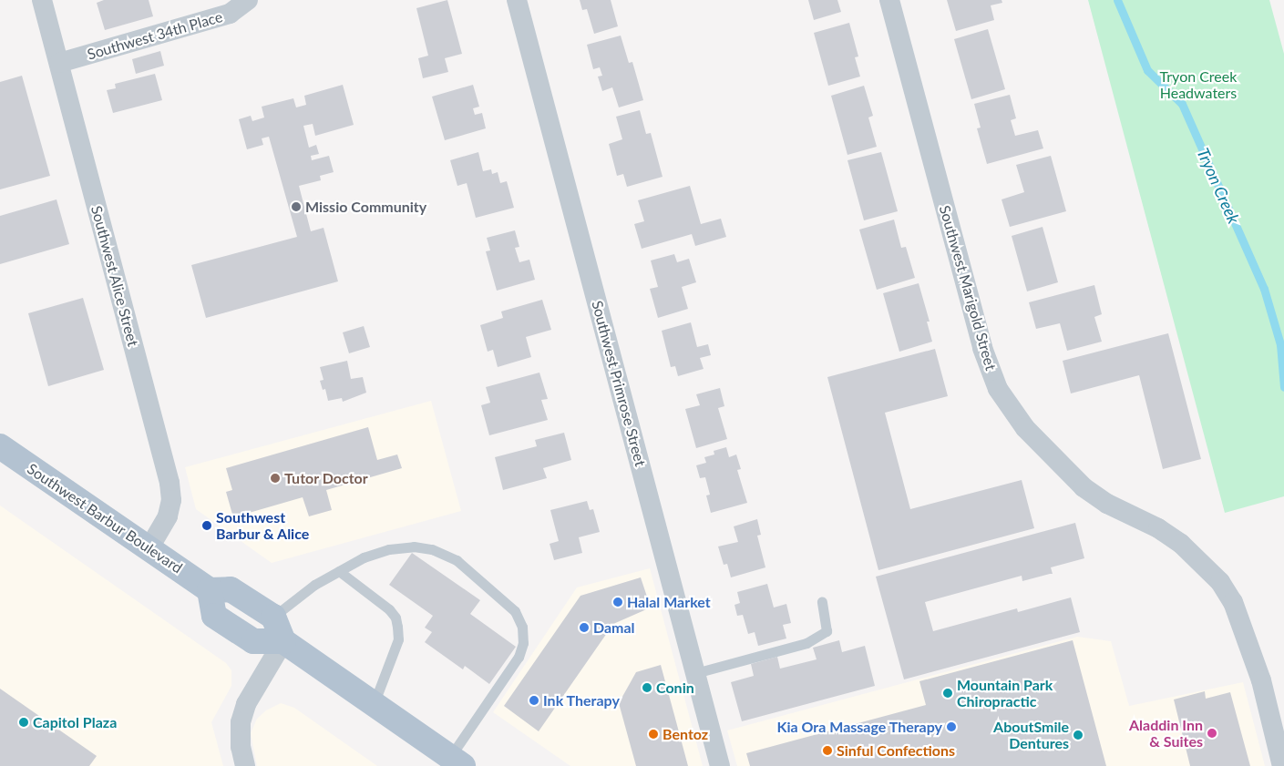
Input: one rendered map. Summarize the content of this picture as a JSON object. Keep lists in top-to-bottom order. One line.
{"streets":{"main road":["Southwest Barbur Boulevard"],"street":["Southwest 34th Place","Southwest Alice Street","Southwest Marigold Street","Southwest Primrose Street"]},"crossings":[["Southwest 34th Place","Southwest Alice Street"],["Southwest Alice Street","Southwest Barbur Boulevard"]],"water":["Tryon Creek"],"parks":["Tryon Creek Headwaters"],"places":["Missio Community","Tutor Doctor","Southwest Barbur & Alice","Halal Market","Damal","Conin","Mountain Park Chiropractic","Ink Therapy","Capitol Plaza","Kia Ora Massage Therapy","Aladdin Inn & Suites","Bentoz","AboutSmile Dentures","Sinful Confections"]}
